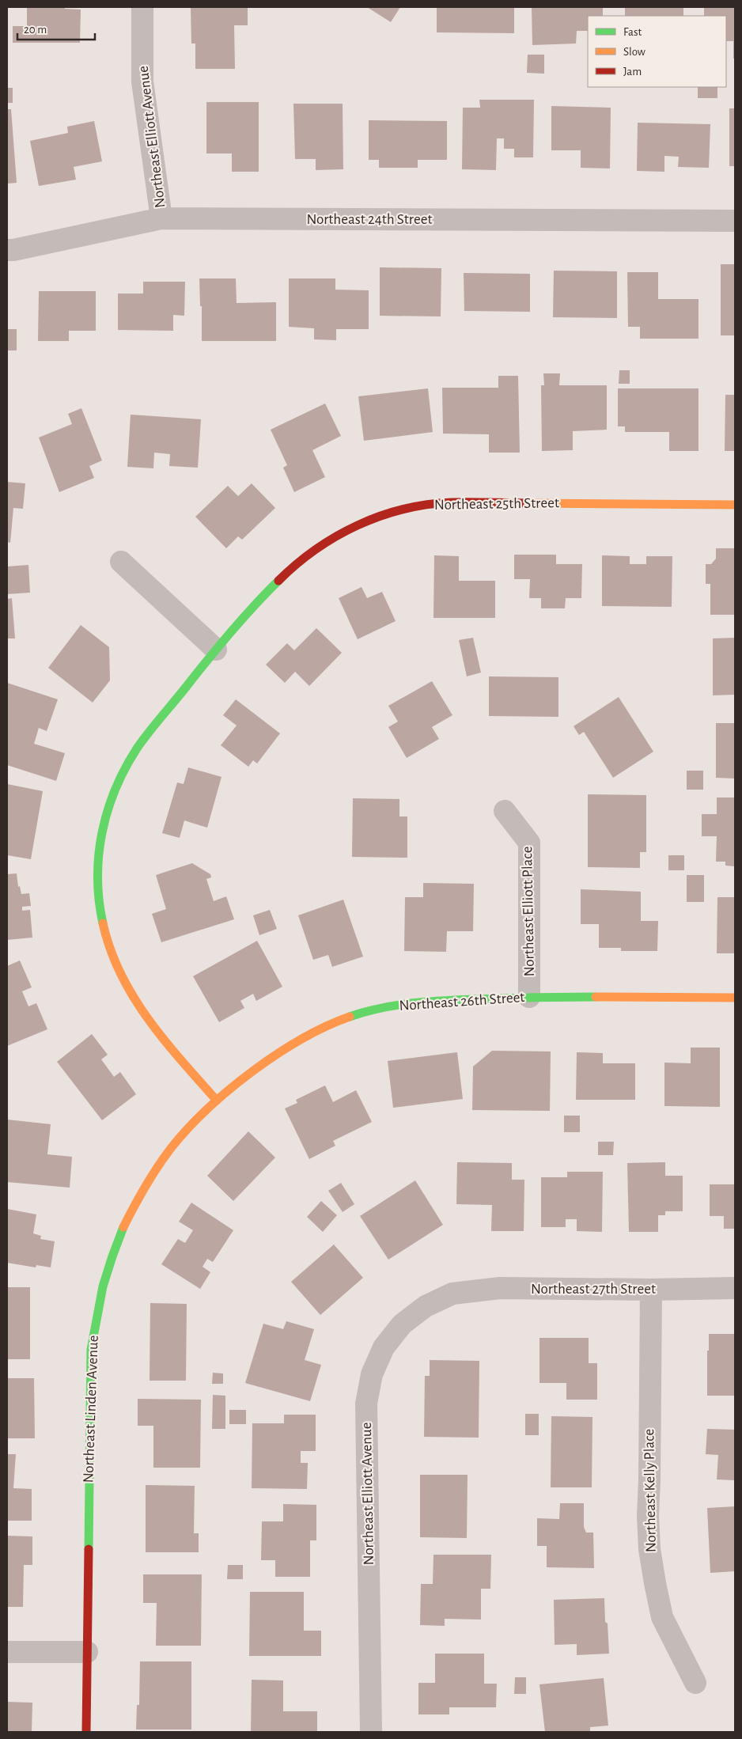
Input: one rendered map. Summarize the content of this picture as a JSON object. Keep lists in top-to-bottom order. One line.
{"streets":{"street":["Northeast Elliott Avenue","Northeast 24th Street","Northeast 25th Street","Northeast Elliott Place","Northeast 26th Street","Northeast 27th Street","Northeast Linden Avenue","Northeast Kelly Place"]},"crossings":[["Northeast Elliott Avenue","Northeast 24th Street"],["Northeast Elliott Avenue","Northeast 27th Street"],["Northeast Elliott Place","Northeast 26th Street"],["Northeast 26th Street","Northeast Linden Avenue"],["Northeast 27th Street","Northeast Kelly Place"]],"legend":["Fast","Slow","Jam"],"scale_bar":"20 m"}
